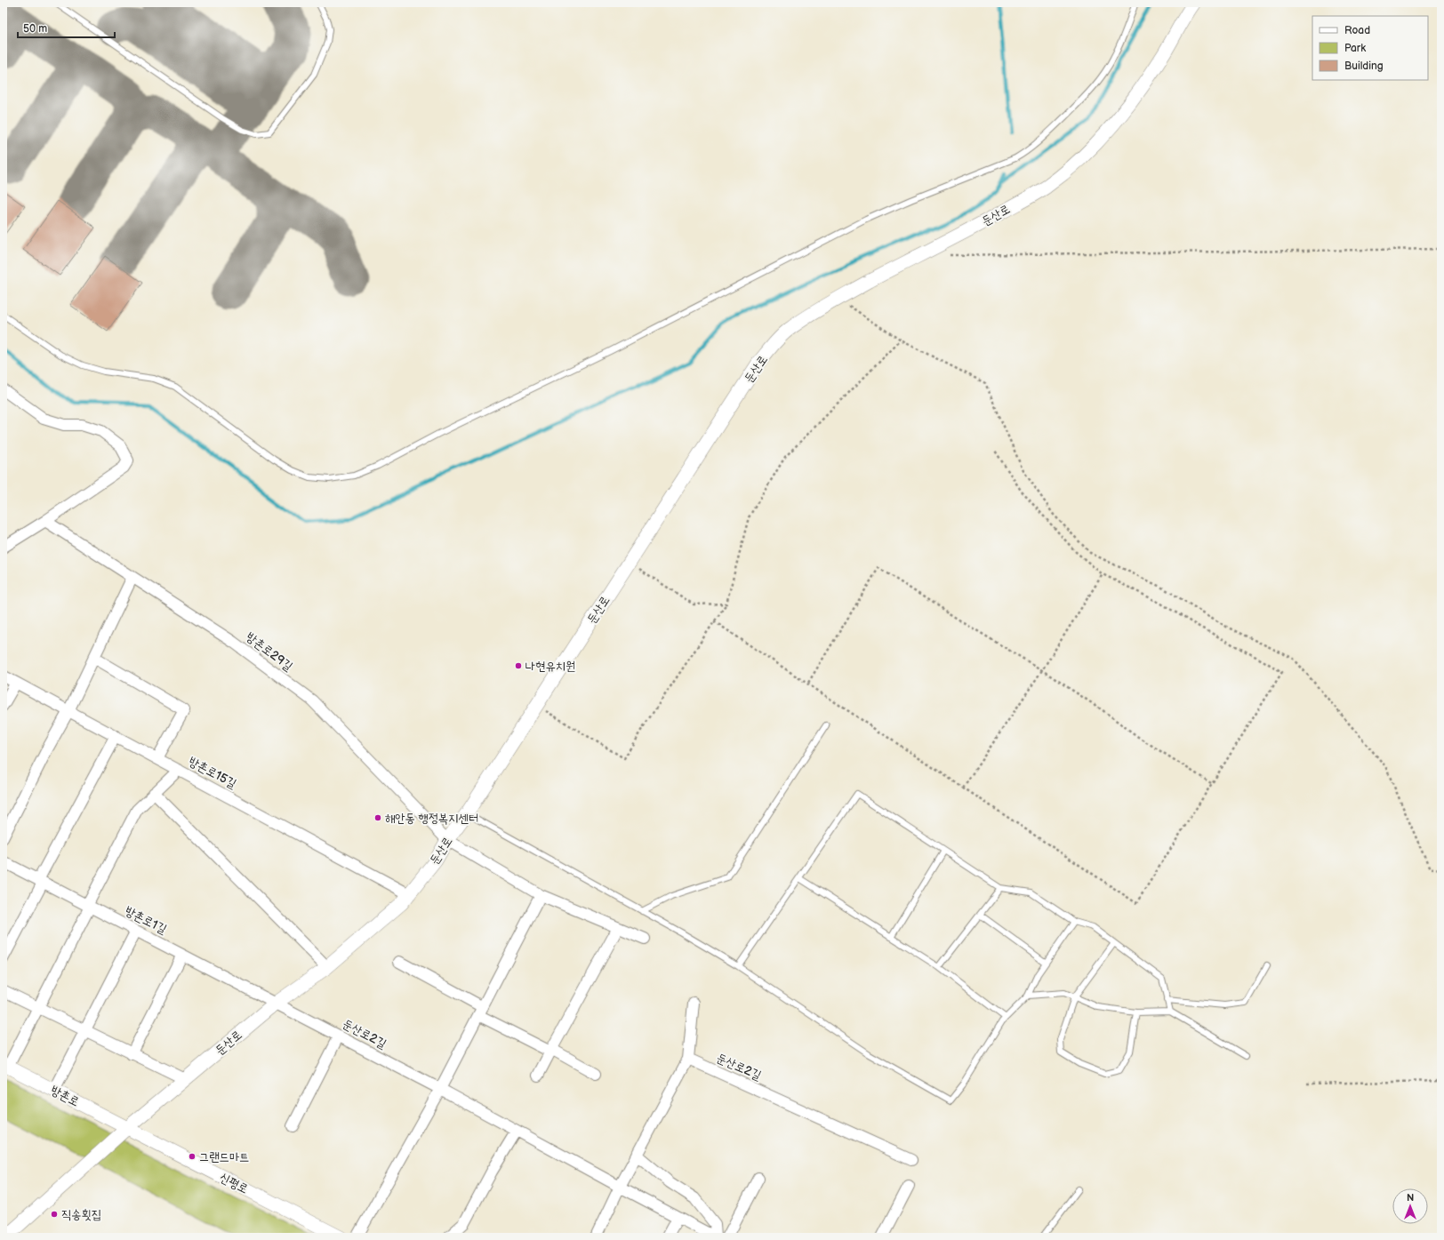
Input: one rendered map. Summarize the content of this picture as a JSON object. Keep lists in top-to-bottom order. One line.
{"streets":{"street":["둔산로","방촌로29길","방촌로15길","방촌로1길","둔산로2길","방촌로","신평로"]},"crossings":[["둔산로","방촌로29길"],["둔산로","방촌로15길"],["둔산로","방촌로1길"],["둔산로","둔산로2길"],["둔산로","방촌로"],["둔산로","신평로"],["방촌로1길","둔산로2길"],["방촌로","신평로"]],"places":["나현유치원","해안동 행정복지센터","그랜드마트","직송횟집"],"legend":["Road","Park","Building"],"scale_bar":"50 m","north":"top"}
